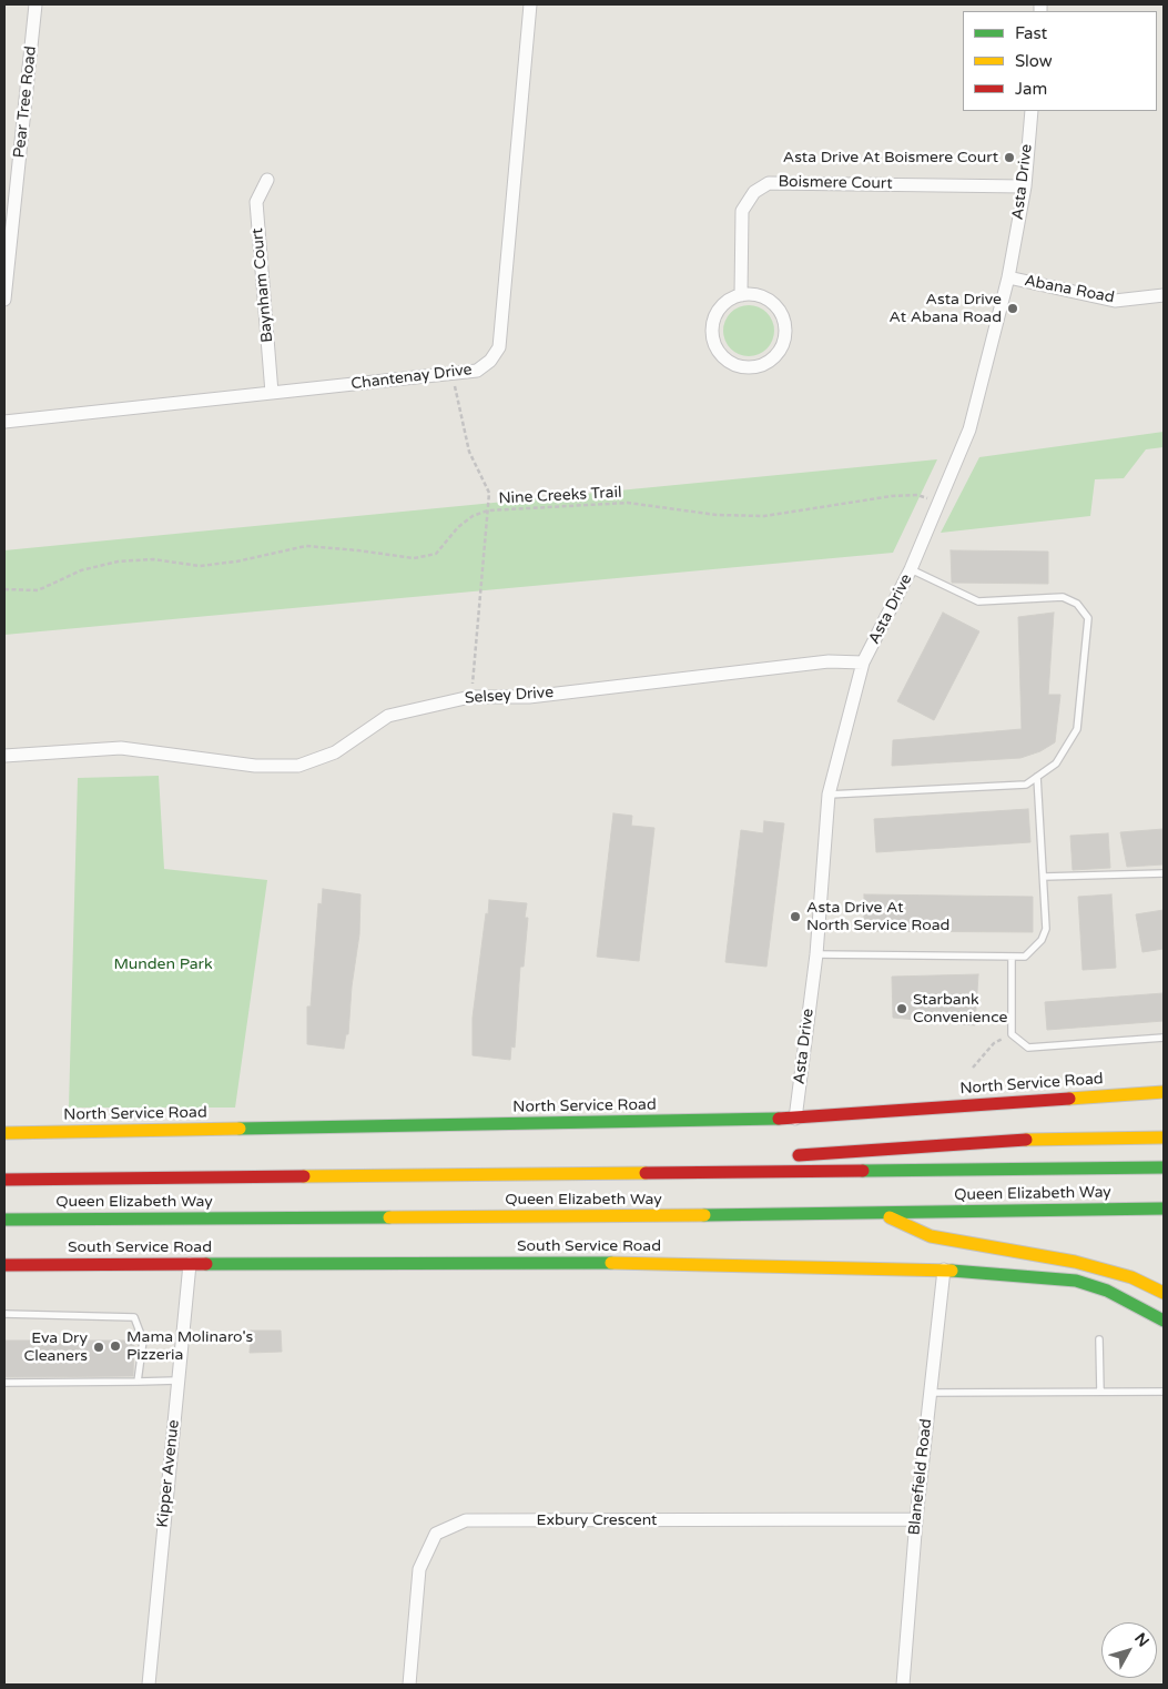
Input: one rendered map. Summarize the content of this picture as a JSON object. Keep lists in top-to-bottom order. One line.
{"streets":{"main road":["North Service Road","Queen Elizabeth Way","South Service Road"],"street":["Pear Tree Road","Asta Drive","Boismere Court","Baynham Court","Abana Road","Chantenay Drive","Selsey Drive","Kipper Avenue","Blanefield Road","Exbury Crescent"],"path":["Nine Creeks Trail"]},"crossings":[["Asta Drive","Boismere Court"],["Asta Drive","Abana Road"],["Asta Drive","Nine Creeks Trail"],["Asta Drive","Selsey Drive"],["Asta Drive","North Service Road"],["Baynham Court","Chantenay Drive"],["South Service Road","Kipper Avenue"],["South Service Road","Blanefield Road"],["Blanefield Road","Exbury Crescent"]],"parks":["Munden Park"],"places":["Asta Drive At Boismere Court","Asta Drive At Abana Road","Asta Drive At North Service Road","Starbank Convenience","Mama Molinaro's Pizzeria","Eva Dry Cleaners"],"legend":["Fast","Slow","Jam"],"north":"top right"}
